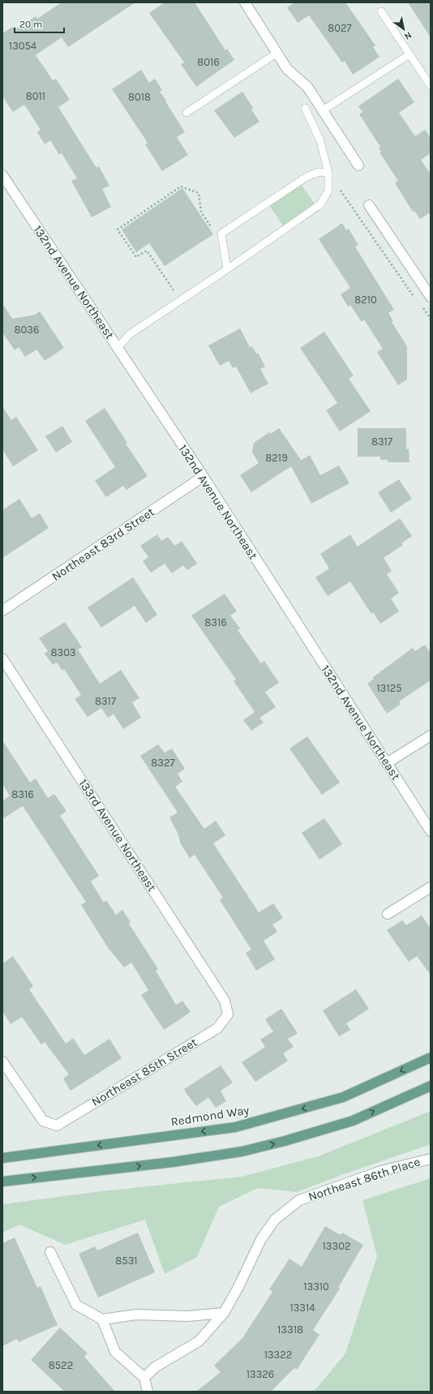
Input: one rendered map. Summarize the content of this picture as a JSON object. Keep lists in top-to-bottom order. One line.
{"streets":{"main road":["Redmond Way"],"street":["132nd Avenue Northeast","Northeast 83rd Street","133rd Avenue Northeast","Northeast 85th Street","Northeast 86th Place"]},"crossings":[["132nd Avenue Northeast","Northeast 83rd Street"],["133rd Avenue Northeast","Northeast 85th Street"]],"house_numbers":["8027","13054","8016","8011","8018","8210","8036","8317","8219","8316","8303","13125","8317","8327","8316","13302","8531","13310","13314","13318","13322","8522","13326"],"scale_bar":"20 m","north":"bottom right"}
